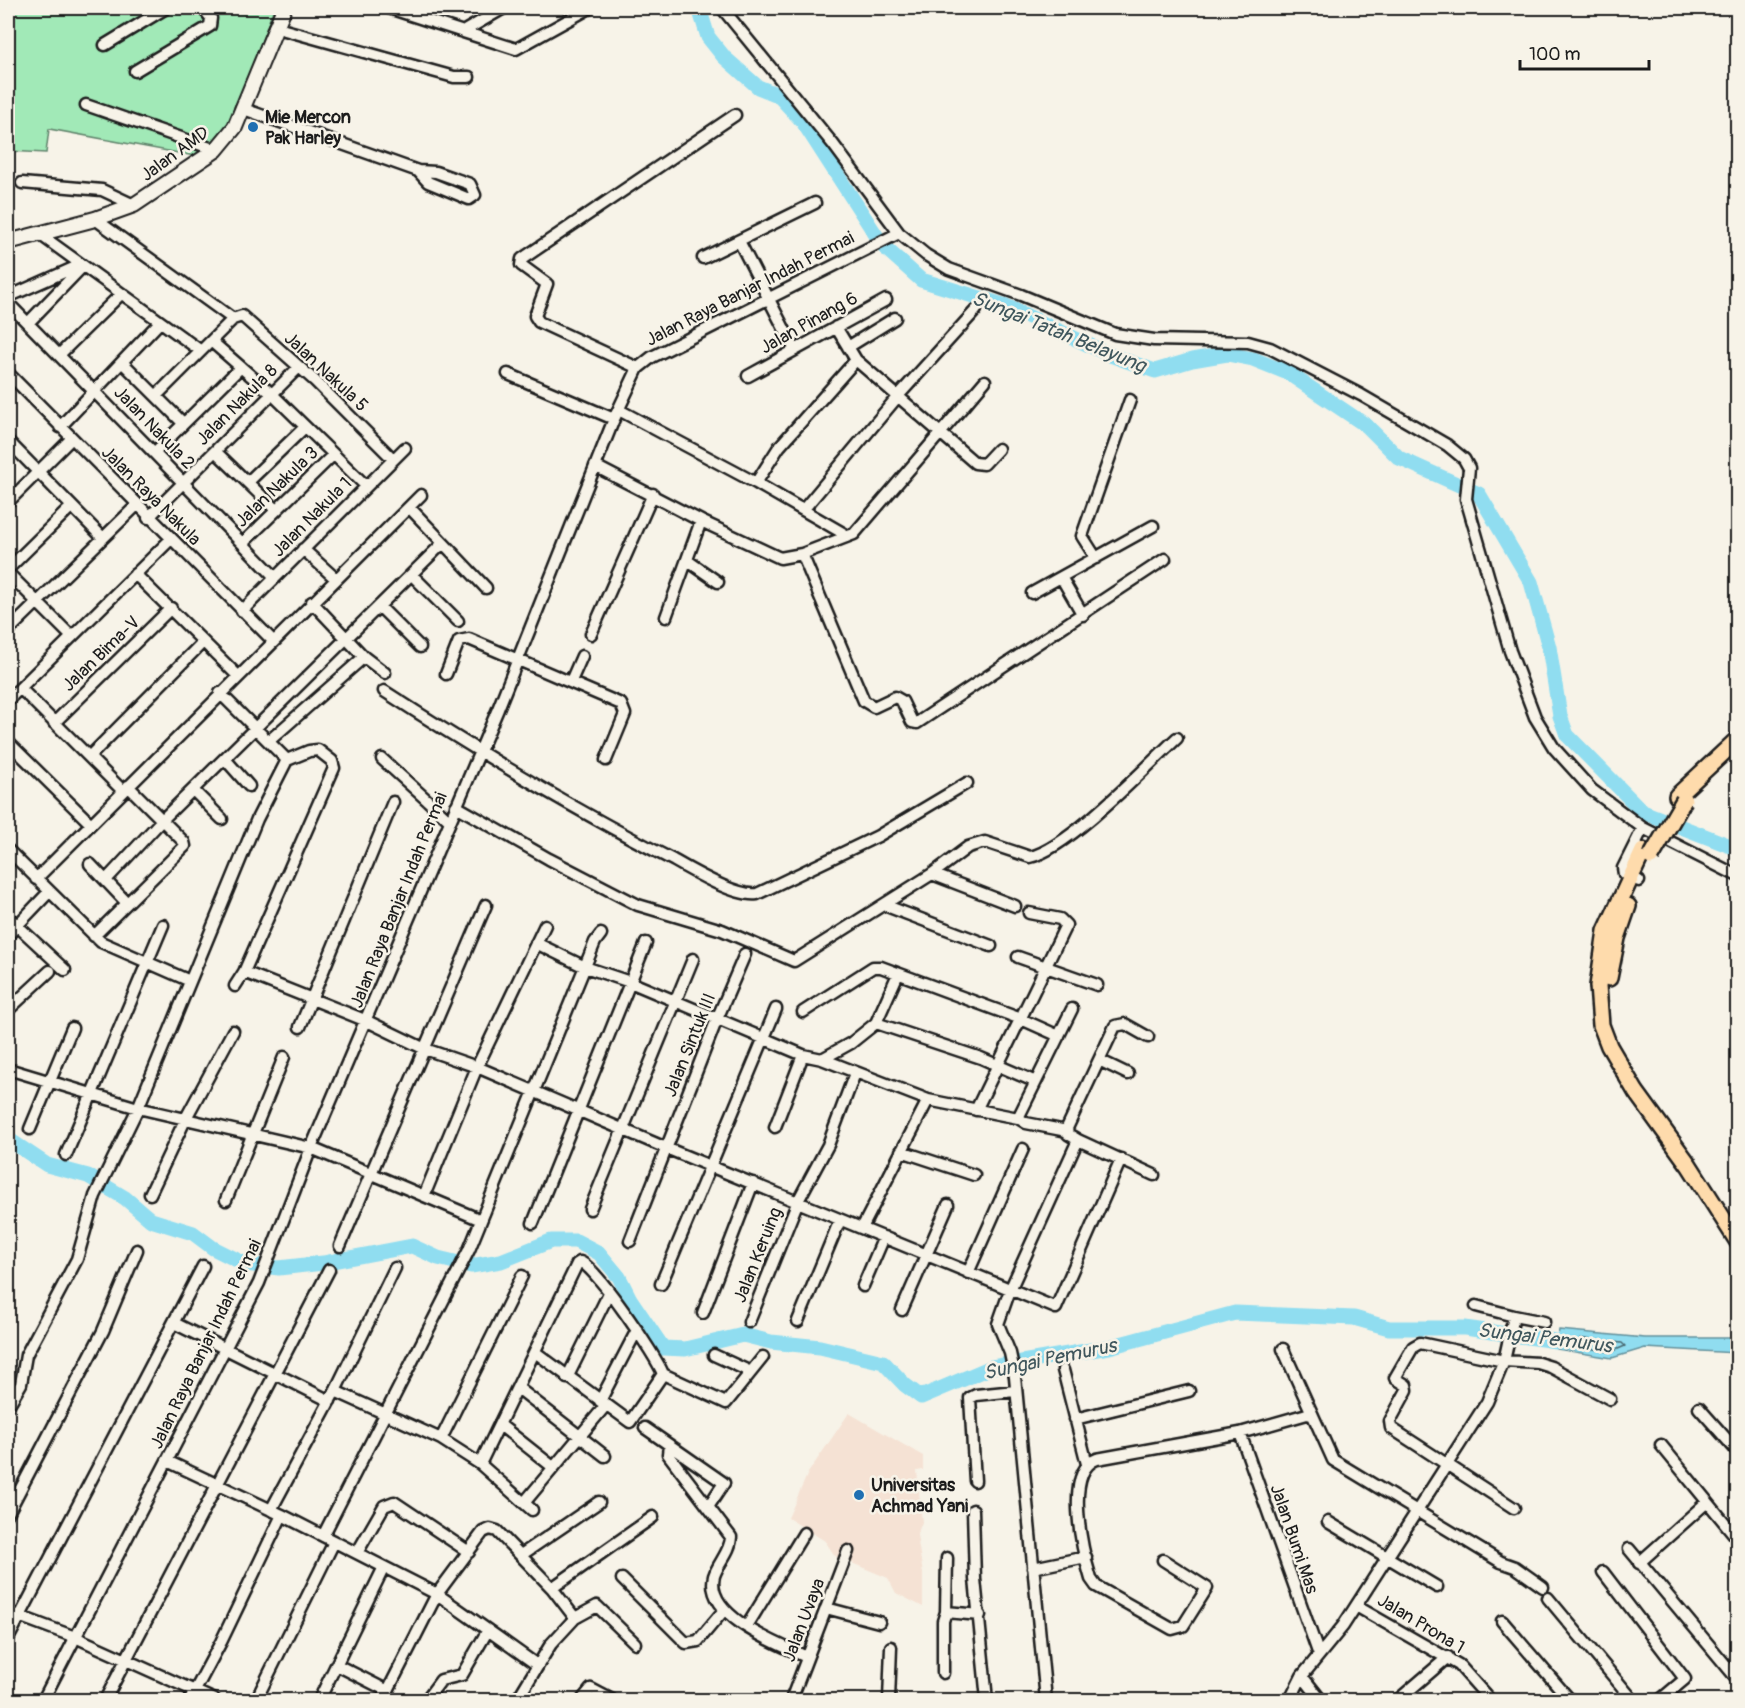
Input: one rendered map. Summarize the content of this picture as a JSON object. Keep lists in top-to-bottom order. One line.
{"streets":{"street":["Jalan AMD","Jalan Raya Banjar Indah Permai","Jalan Pinang 6","Jalan Nakula 5","Jalan Nakula 8","Jalan Nakula 2","Jalan Nakula 3","Jalan Raya Nakula","Jalan Nakula 1","Jalan Bima-V","Jalan Sintuk III","Jalan Keruing","Jalan Bumi Mas","Jalan Uvaya","Jalan Prona 1"]},"crossings":[["Jalan Nakula 5","Jalan Nakula 8"],["Jalan Nakula 5","Jalan Nakula 1"],["Jalan Nakula 8","Jalan Nakula 2"],["Jalan Nakula 8","Jalan Raya Nakula"],["Jalan Nakula 2","Jalan Nakula 3"],["Jalan Nakula 2","Jalan Nakula 1"],["Jalan Raya Nakula","Jalan Nakula 1"]],"water":["Sungai Tatah Belayung","Sungai Pemurus"],"places":["Mie Mercon Pak Harley","Universitas Achmad Yani"],"scale_bar":"100 m"}
